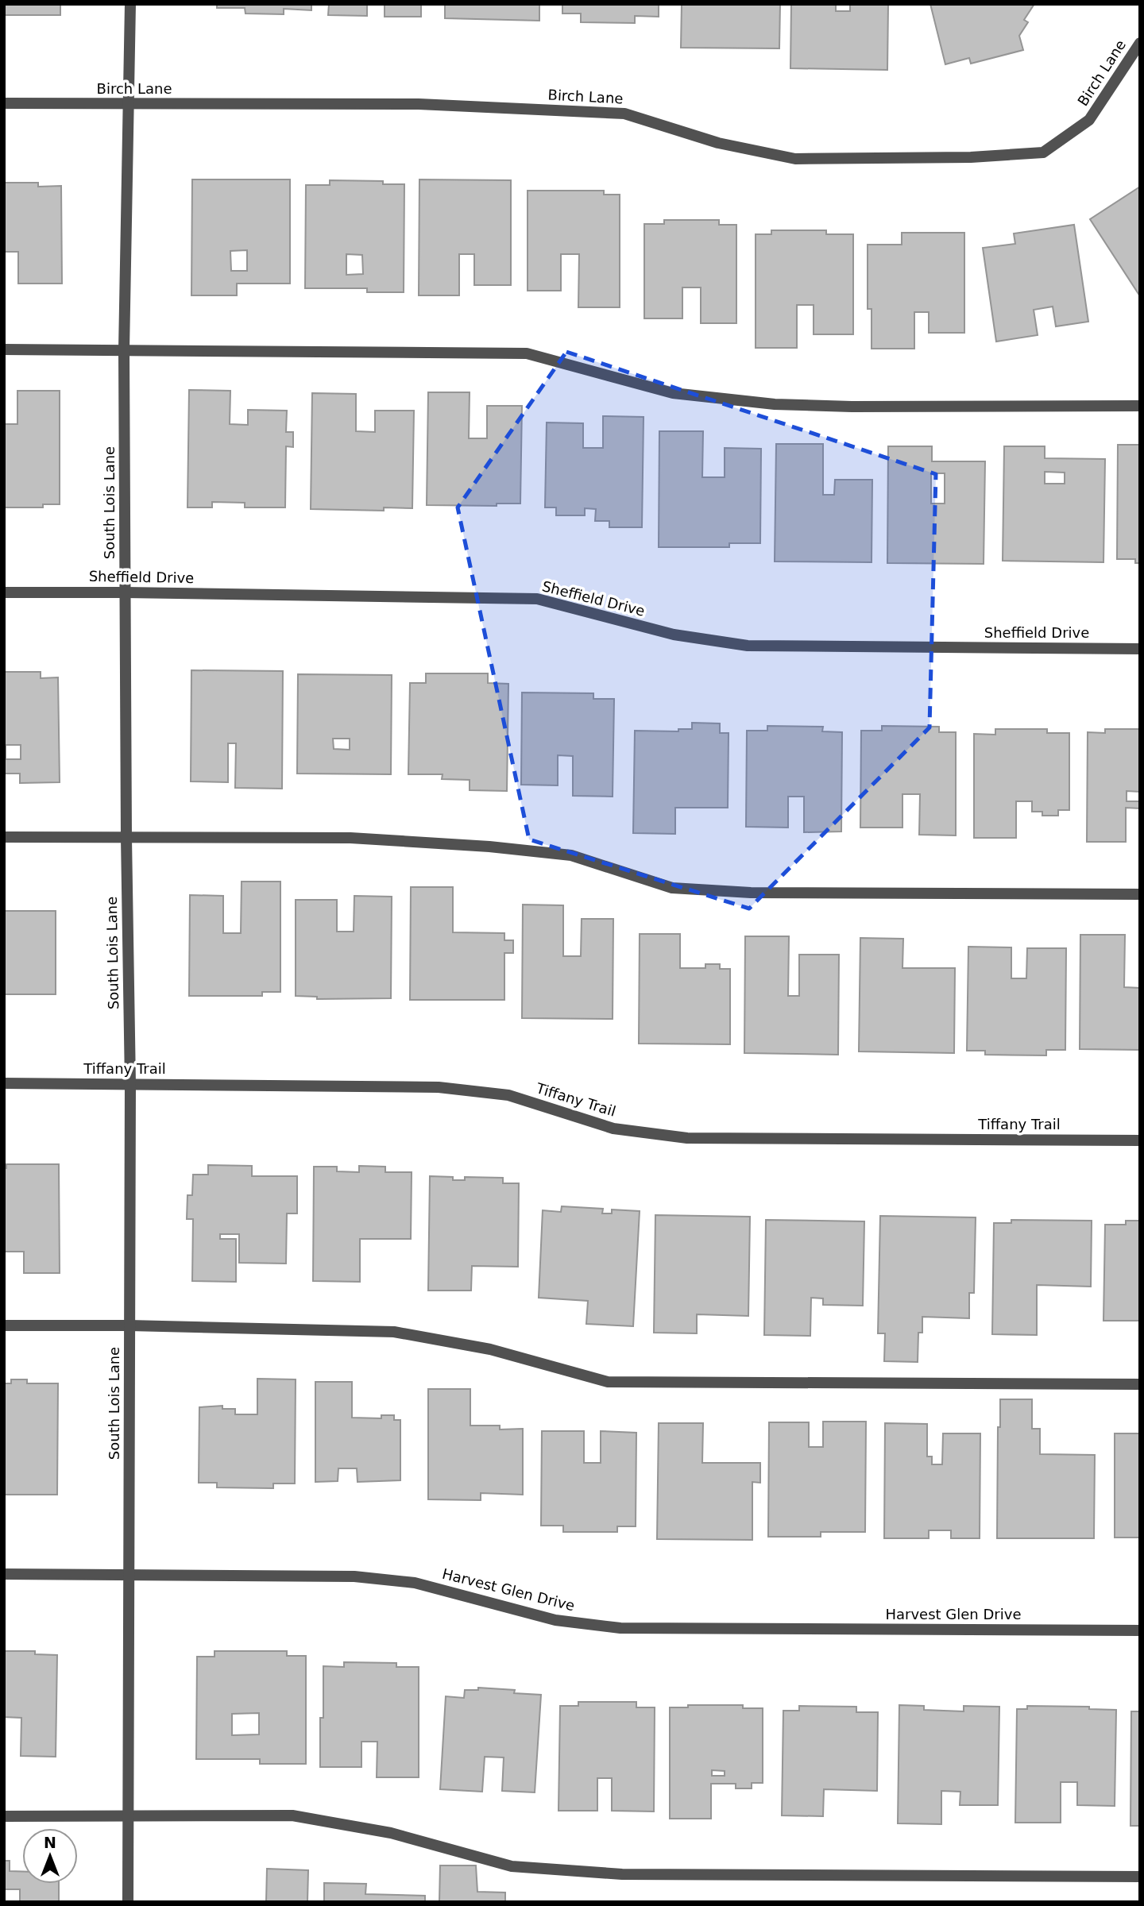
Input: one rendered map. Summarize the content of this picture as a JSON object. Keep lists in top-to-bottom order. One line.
{"streets":{"street":["Birch Lane","South Lois Lane","Sheffield Drive","Tiffany Trail","Harvest Glen Drive"]},"crossings":[["Birch Lane","South Lois Lane"],["South Lois Lane","Sheffield Drive"],["South Lois Lane","Tiffany Trail"],["South Lois Lane","Harvest Glen Drive"]],"north":"top"}
